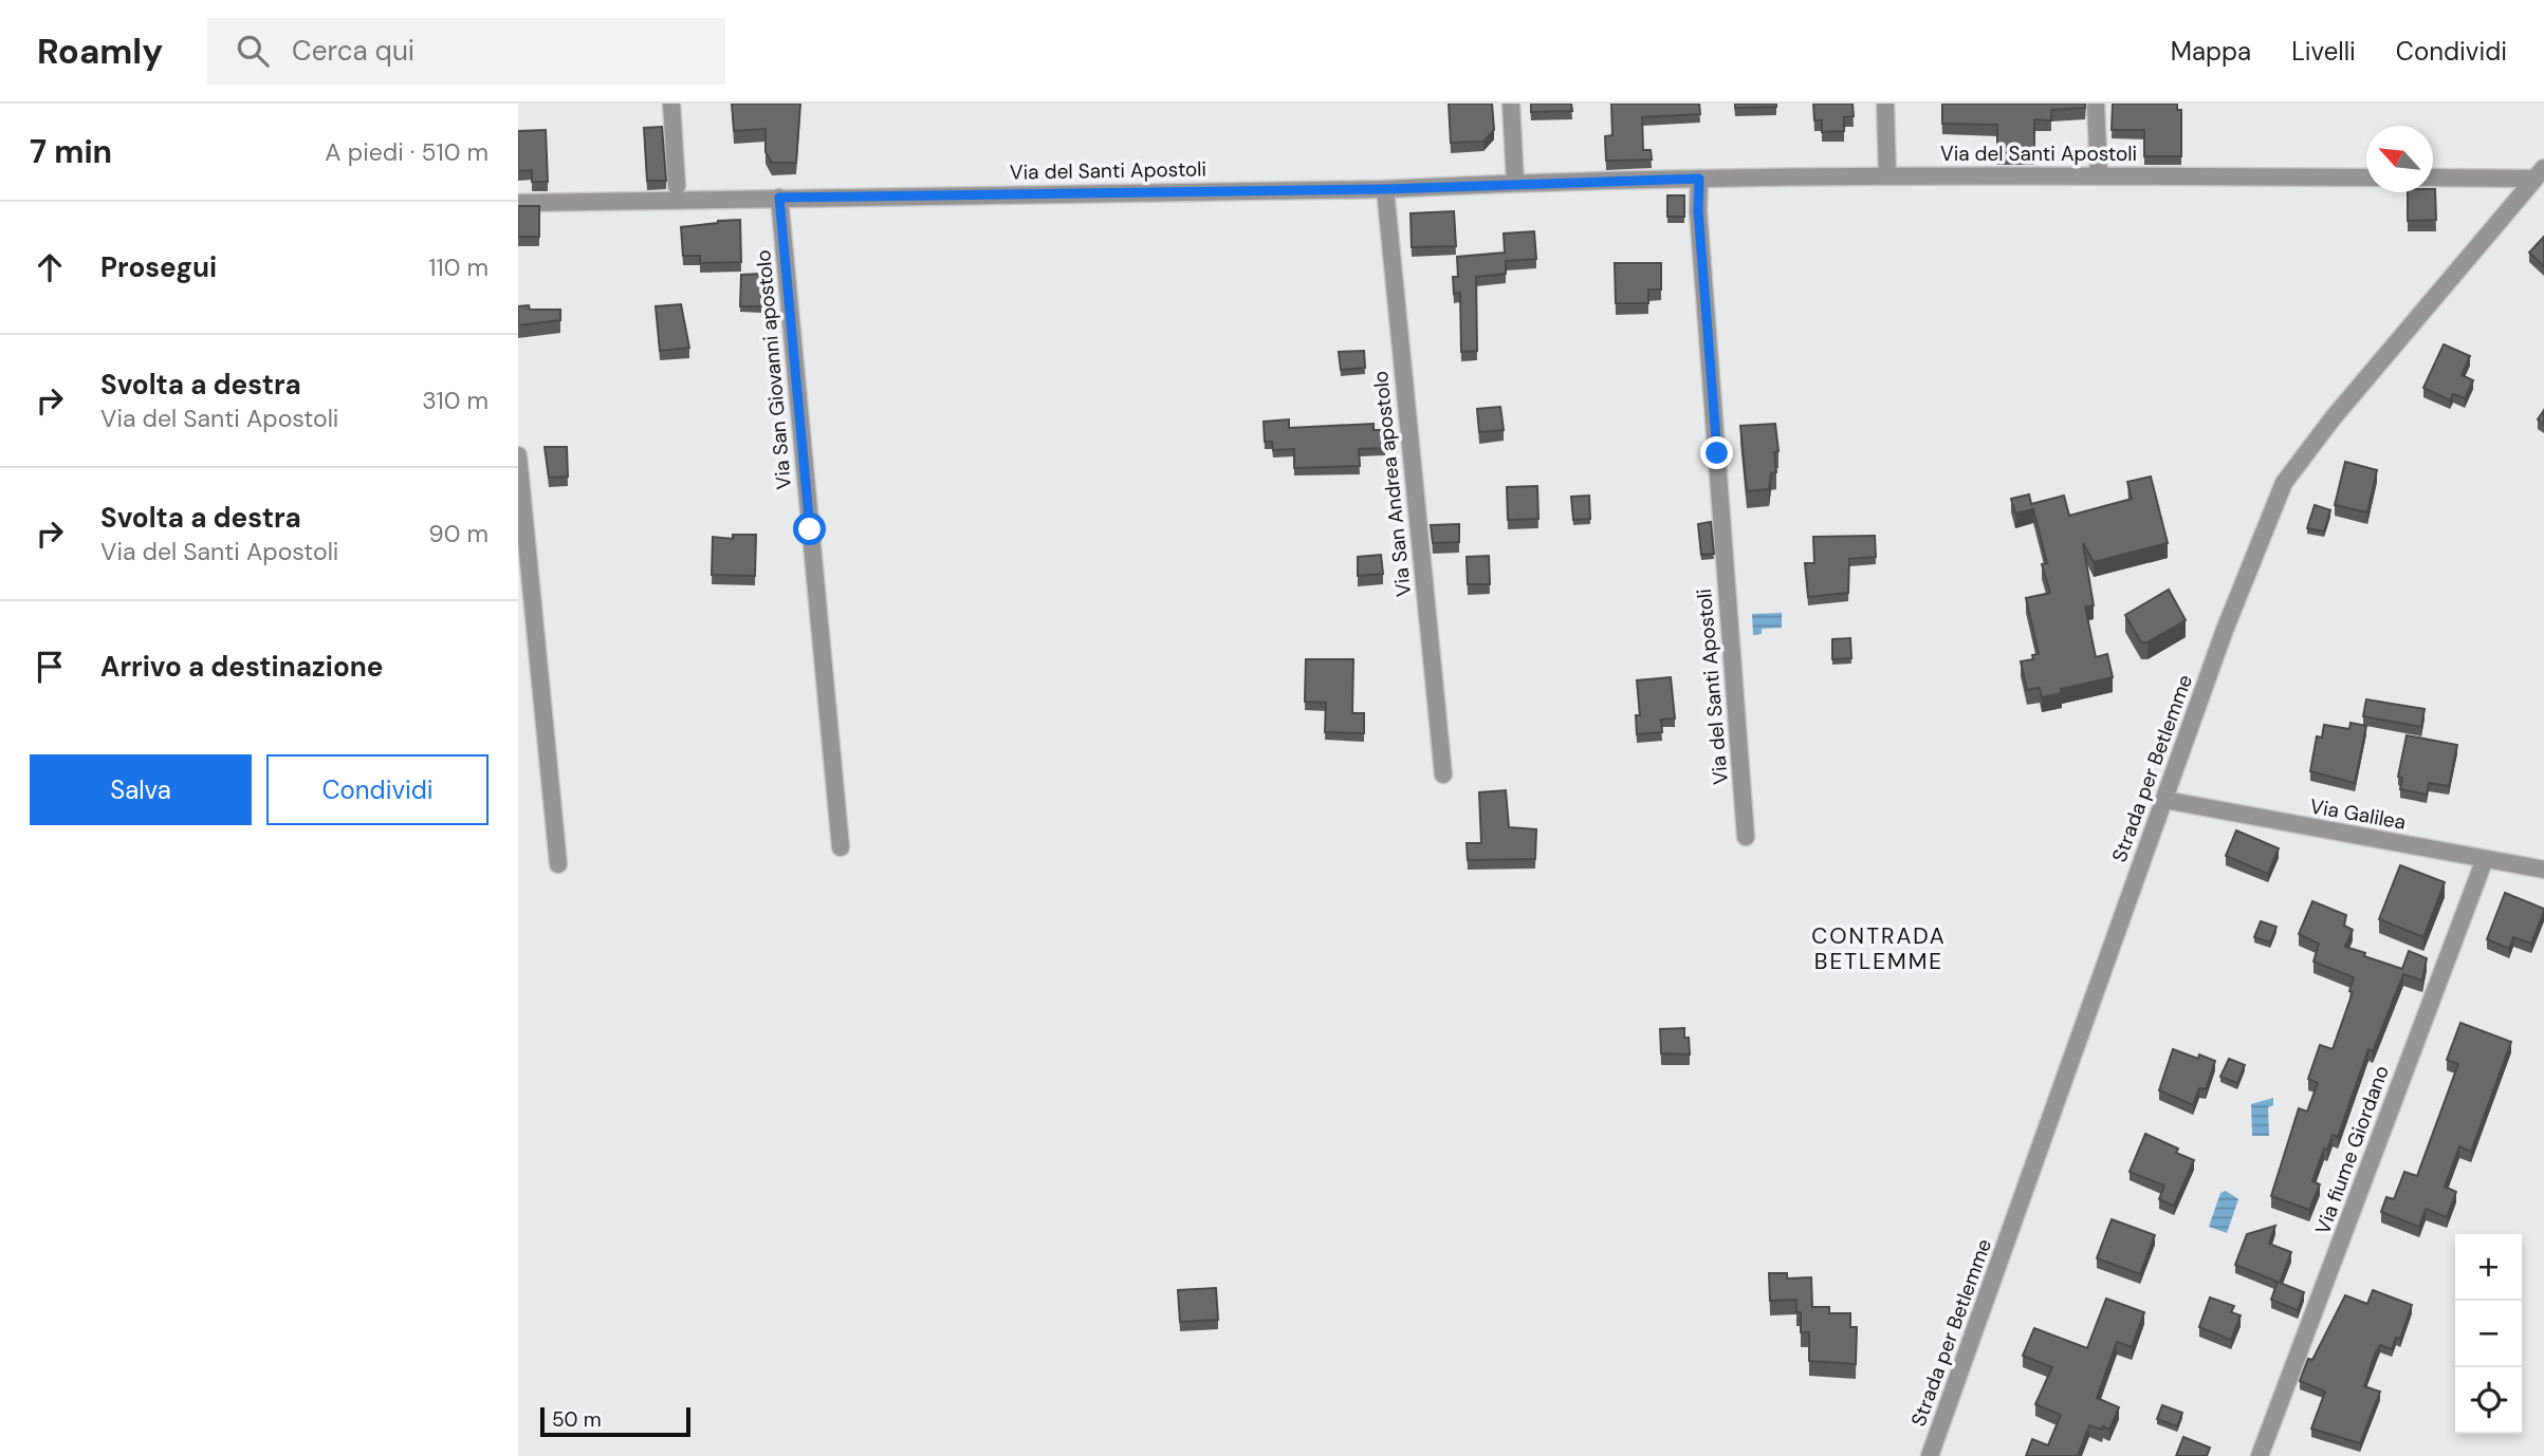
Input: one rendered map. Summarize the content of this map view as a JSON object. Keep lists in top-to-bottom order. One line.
{"streets":{"street":["Via del Santi Apostoli","Via San Giovanni apostolo","Via San Andrea apostolo","Strada per Betlemme","Via Galilea","Via fiume Giordano"]},"crossings":[["Via del Santi Apostoli","Via San Giovanni apostolo"],["Via del Santi Apostoli","Via San Andrea apostolo"],["Strada per Betlemme","Via Galilea"],["Via Galilea","Via fiume Giordano"]],"districts":["CONTRADA BETLEMME"],"scale_bar":"50 m","north":"top left","page":{"header":"Roamly","search":"Cerca qui","nav":["Mappa","Livelli","Condividi"],"heading":["7 min","A piedi · 510 m"],"list":[["Prosegui","110 m"],["Svolta a destra","Via del Santi Apostoli","310 m"],["Svolta a destra","Via del Santi Apostoli","90 m"],"Arrivo a destinazione"],"buttons":["Salva","Condividi"],"map_buttons":["+","−"],"scale":"50 m"}}
